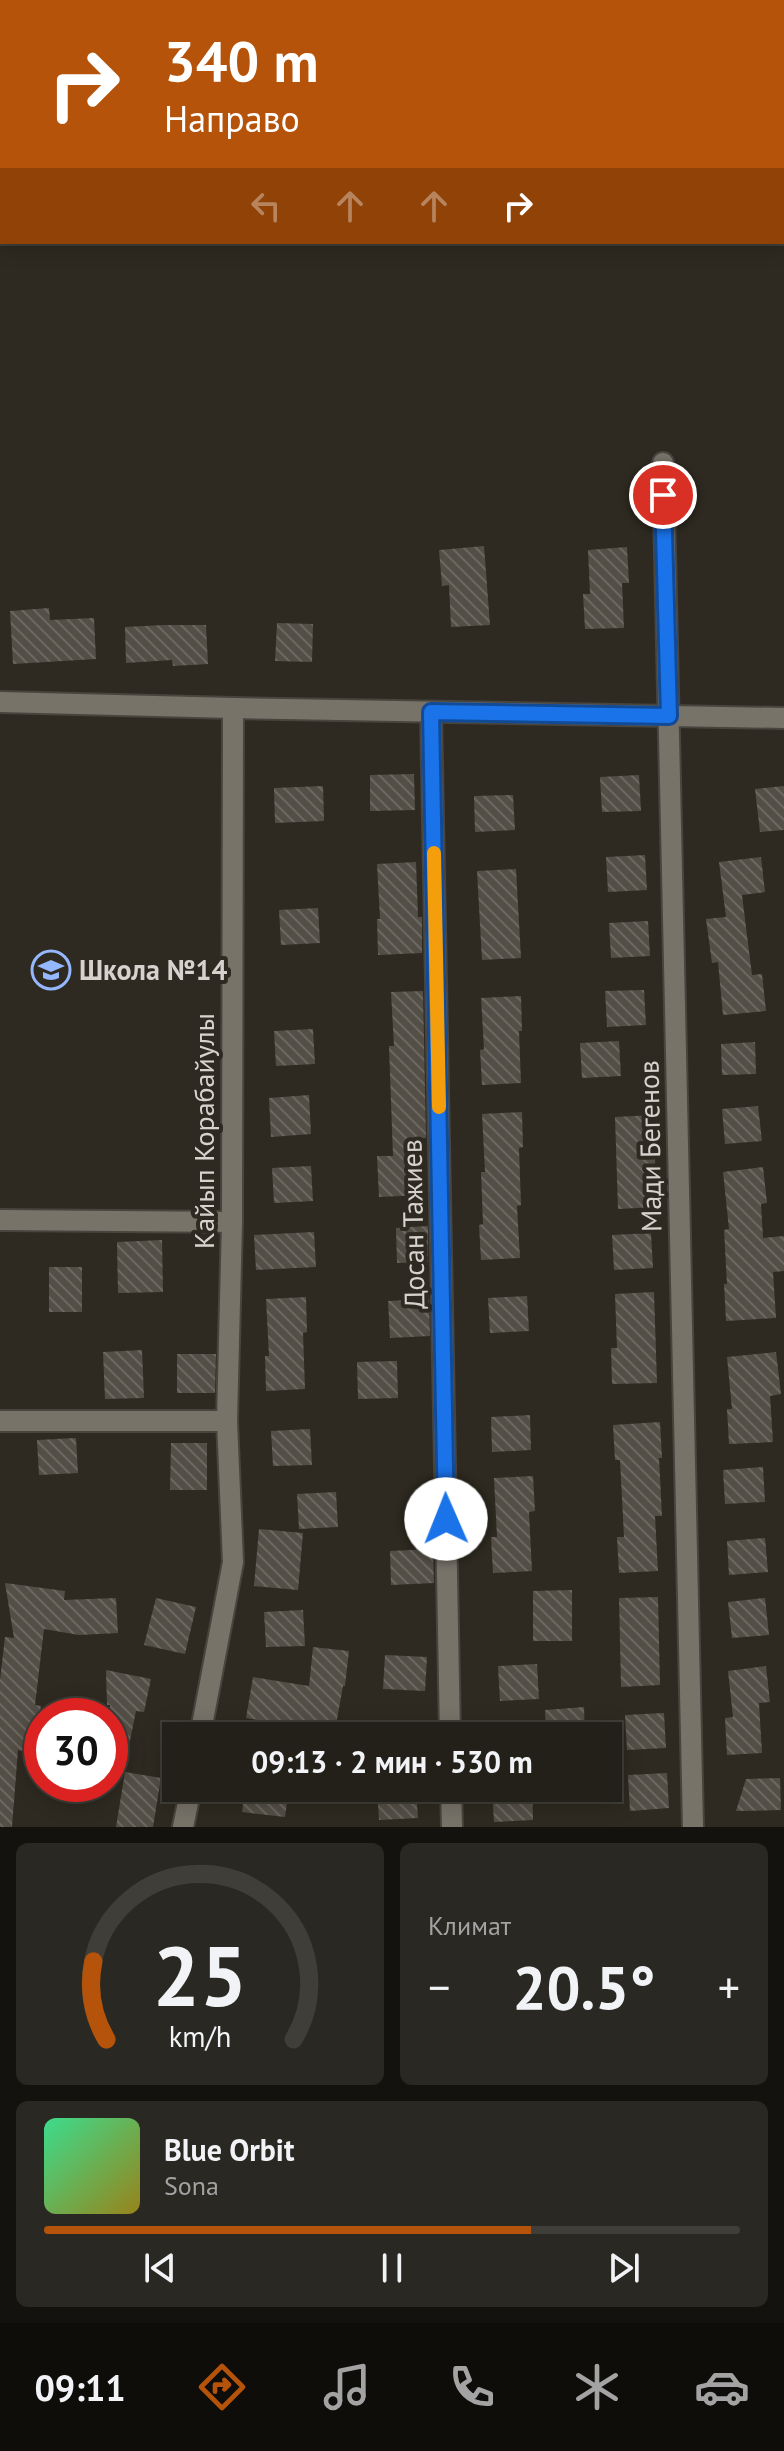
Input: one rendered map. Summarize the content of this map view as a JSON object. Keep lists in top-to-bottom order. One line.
{"streets":{"street":["Кайып Корабайулы","Мади Бегенов","Досан Тажиев"]},"places":{"school or university":["Школа №14"]},"page":{"turn":["340 m","Направо"],"limit":"30","trip":"09:13 · 2 мин · 530 m","tile":"Климат","heat":["−","20.5°","+"],"song":["Blue Orbit","Sona"],"tabs":"09:11","gauge":["25","km/h"]}}
